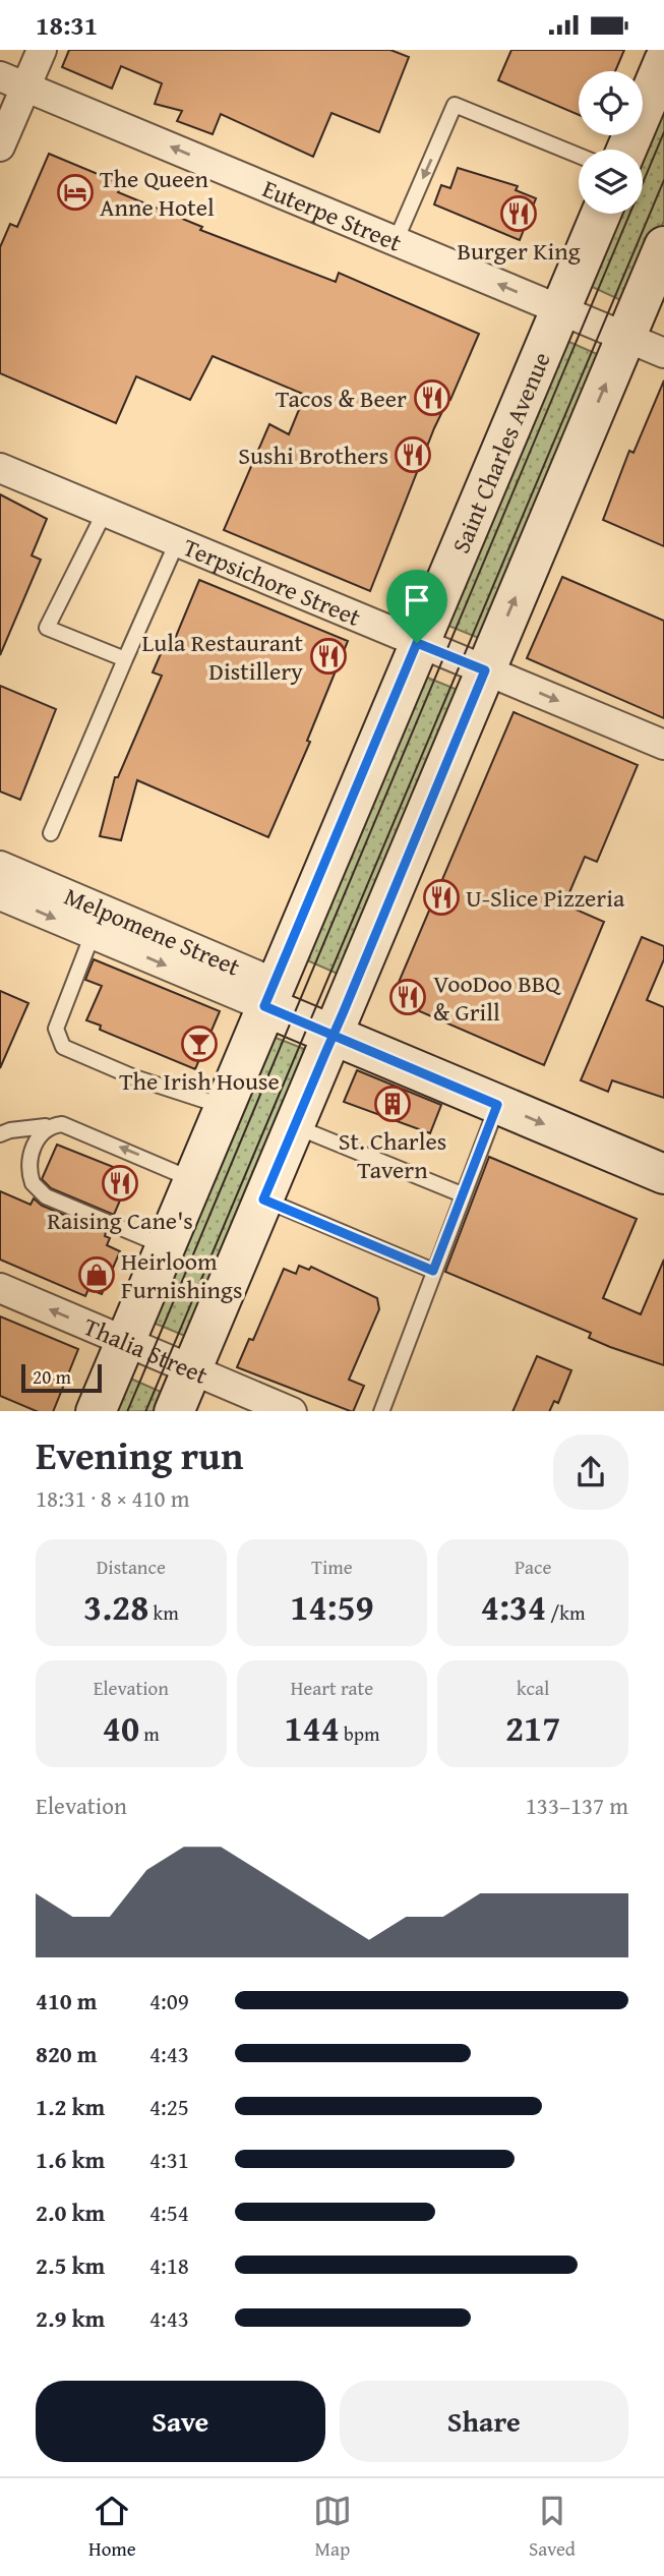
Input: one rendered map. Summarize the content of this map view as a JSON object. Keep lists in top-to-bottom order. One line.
{"streets":{"main road":["Saint Charles Avenue","Melpomene Street"],"street":["Euterpe Street","Terpsichore Street","Thalia Street"]},"crossings":[["Euterpe Street","Saint Charles Avenue"],["Saint Charles Avenue","Terpsichore Street"],["Saint Charles Avenue","Melpomene Street"],["Saint Charles Avenue","Thalia Street"]],"one_way":["Euterpe Street","Thalia Street"],"places":{"hotel":["The Queen Anne Hotel"],"restaurant":["Burger King","Tacos & Beer","Sushi Brothers","Lula Restaurant Distillery","U-Slice Pizzeria","VooDoo BBQ & Grill","Raising Cane's"],"bar":["The Irish House"],"building":["St. Charles Tavern"],"shop":["Heirloom Furnishings"]},"scale_bar":"20 m","page":{"status":"18:31","scale":"20 m","heading":["Evening run","18:31 · 8 × 410 m"],"stats":[["Distance","3.28 km"],["Time","14:59"],["Pace","4:34 /km"],["Elevation","40 m"],["Heart rate","144 bpm"],["kcal","217"]],"chart":["Elevation","133–137 m"],"list":[{"name":"410 m","note":"4:09"},{"name":"820 m","note":"4:43"},{"name":"1.2 km","note":"4:25"},{"name":"1.6 km","note":"4:31"},{"name":"2.0 km","note":"4:54"},{"name":"2.5 km","note":"4:18"},{"name":"2.9 km","note":"4:43"}],"buttons":["Save","Share"],"tabs":["Home","Map","Saved"]}}
